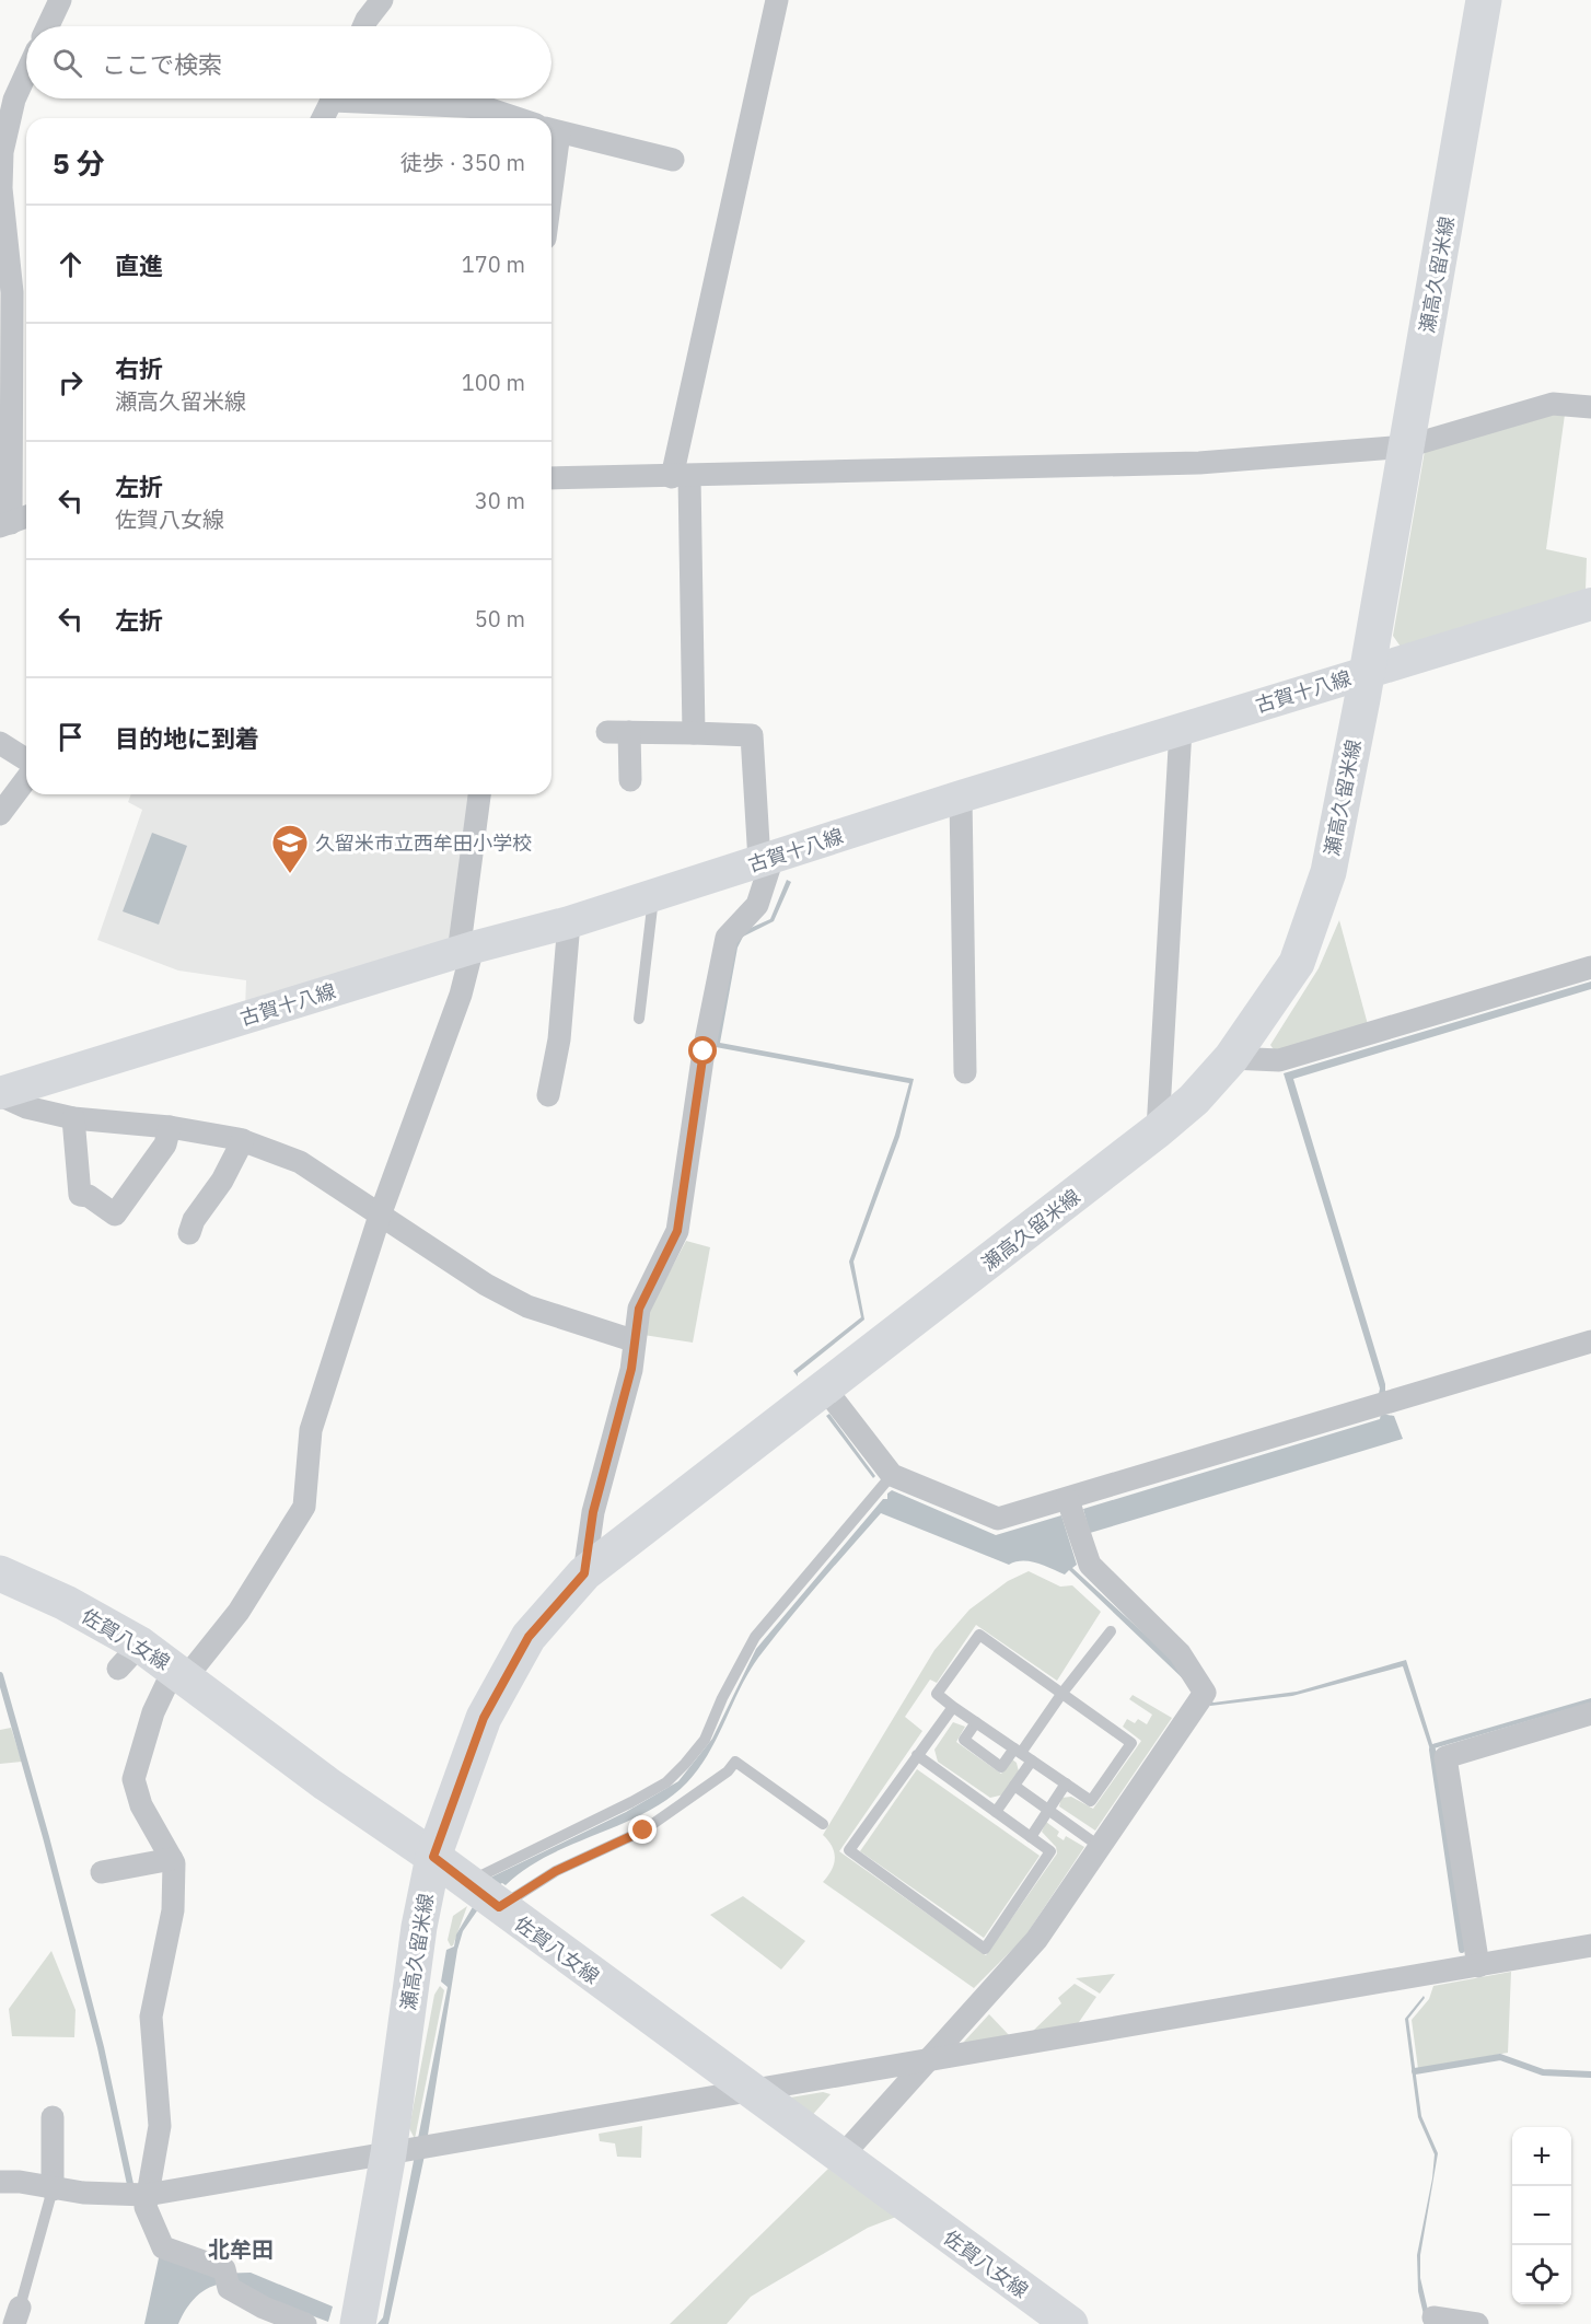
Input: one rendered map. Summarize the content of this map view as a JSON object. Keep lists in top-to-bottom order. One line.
{"streets":{"main road":["瀬高久留米線","古賀十八線","佐賀八女線"]},"crossings":[["瀬高久留米線","古賀十八線"],["瀬高久留米線","佐賀八女線"]],"districts":["北牟田"],"places":{"school or university":["久留米市立西牟田小学校"]},"page":{"search":"ここで検索","heading":["5 分","徒歩 · 350 m"],"list":[["直進","170 m"],["右折","瀬高久留米線","100 m"],["左折","佐賀八女線","30 m"],["左折","50 m"],"目的地に到着"],"map_buttons":["+","−"]}}
